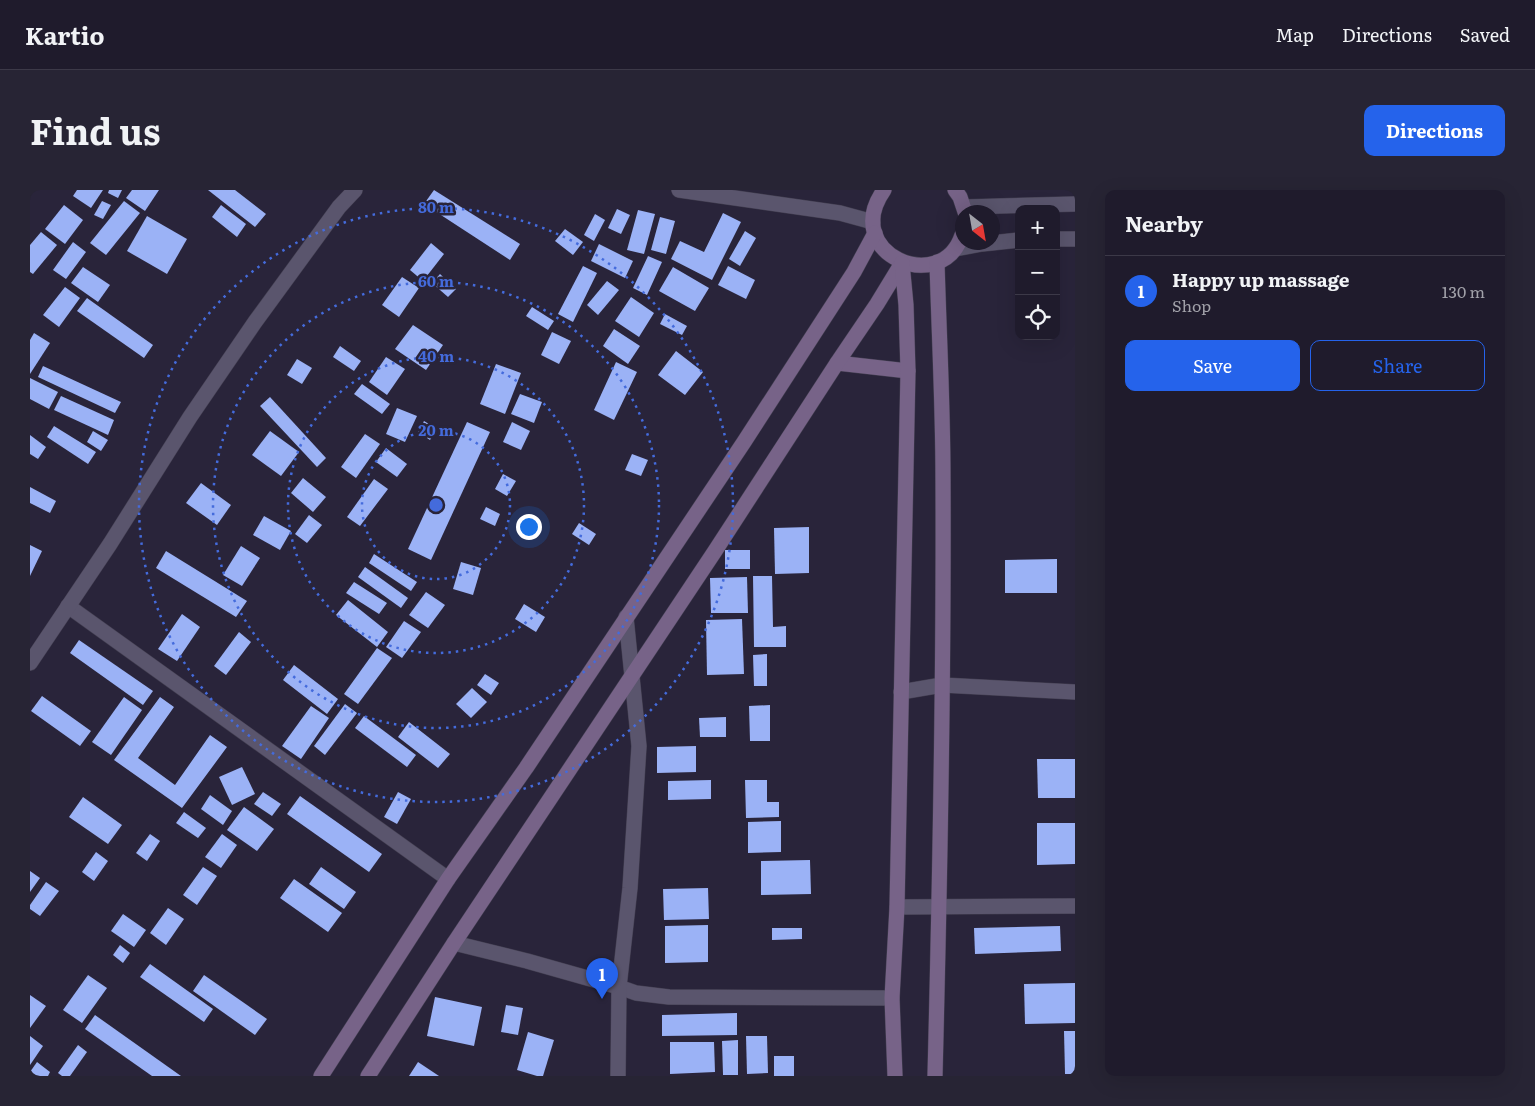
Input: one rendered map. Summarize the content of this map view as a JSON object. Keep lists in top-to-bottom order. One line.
{"north":"bottom right","page":{"header":"Kartio","nav":["Map","Directions","Saved"],"title":"Find us","buttons":["Directions",["Save","Share"]],"heading":"Nearby","map_buttons":["+","−"],"list":[{"mark":"1","name":"Happy up massage","note":"Shop","value":"130 m"}],"pins":"1"},"rings":["80 m","60 m","40 m","20 m"]}
